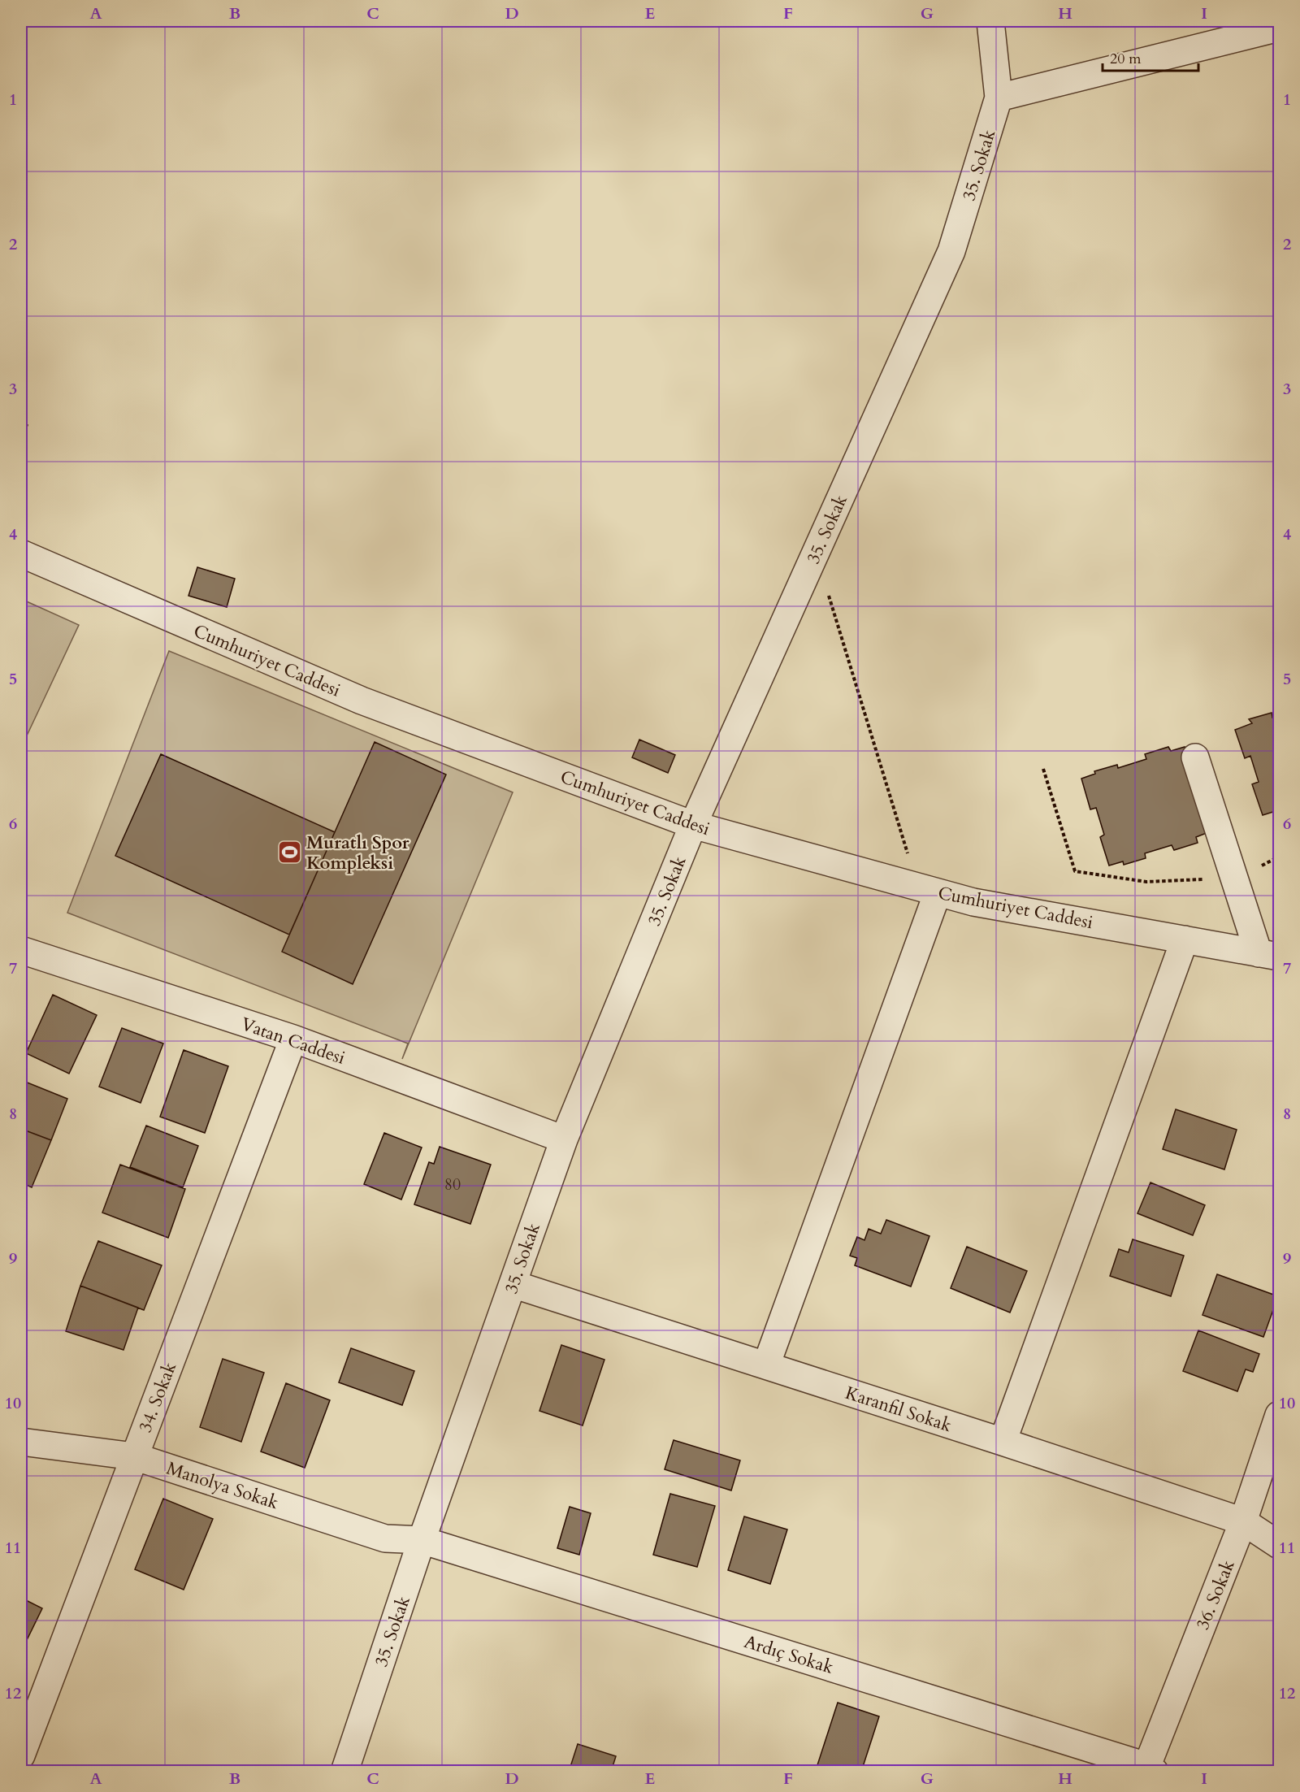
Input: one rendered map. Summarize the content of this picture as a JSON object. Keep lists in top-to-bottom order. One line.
{"streets":{"street":["35. Sokak","Cumhuriyet Caddesi","Vatan Caddesi","34. Sokak","Karanfil Sokak","Manolya Sokak","36. Sokak","Ardıç Sokak"]},"crossings":[["35. Sokak","Cumhuriyet Caddesi"],["35. Sokak","Vatan Caddesi"],["35. Sokak","Karanfil Sokak"],["35. Sokak","Manolya Sokak"],["35. Sokak","Ardıç Sokak"],["Vatan Caddesi","34. Sokak"],["34. Sokak","Manolya Sokak"],["Karanfil Sokak","36. Sokak"],["Manolya Sokak","Ardıç Sokak"],["36. Sokak","Ardıç Sokak"]],"places":{"sports":["Muratlı Spor Kompleksi"]},"house_numbers":["80"],"scale_bar":"20 m","grid":{"columns":["A","B","C","D","E","F","G","H","I"],"rows":["1","2","3","4","5","6","7","8","9","10","11","12"]}}
